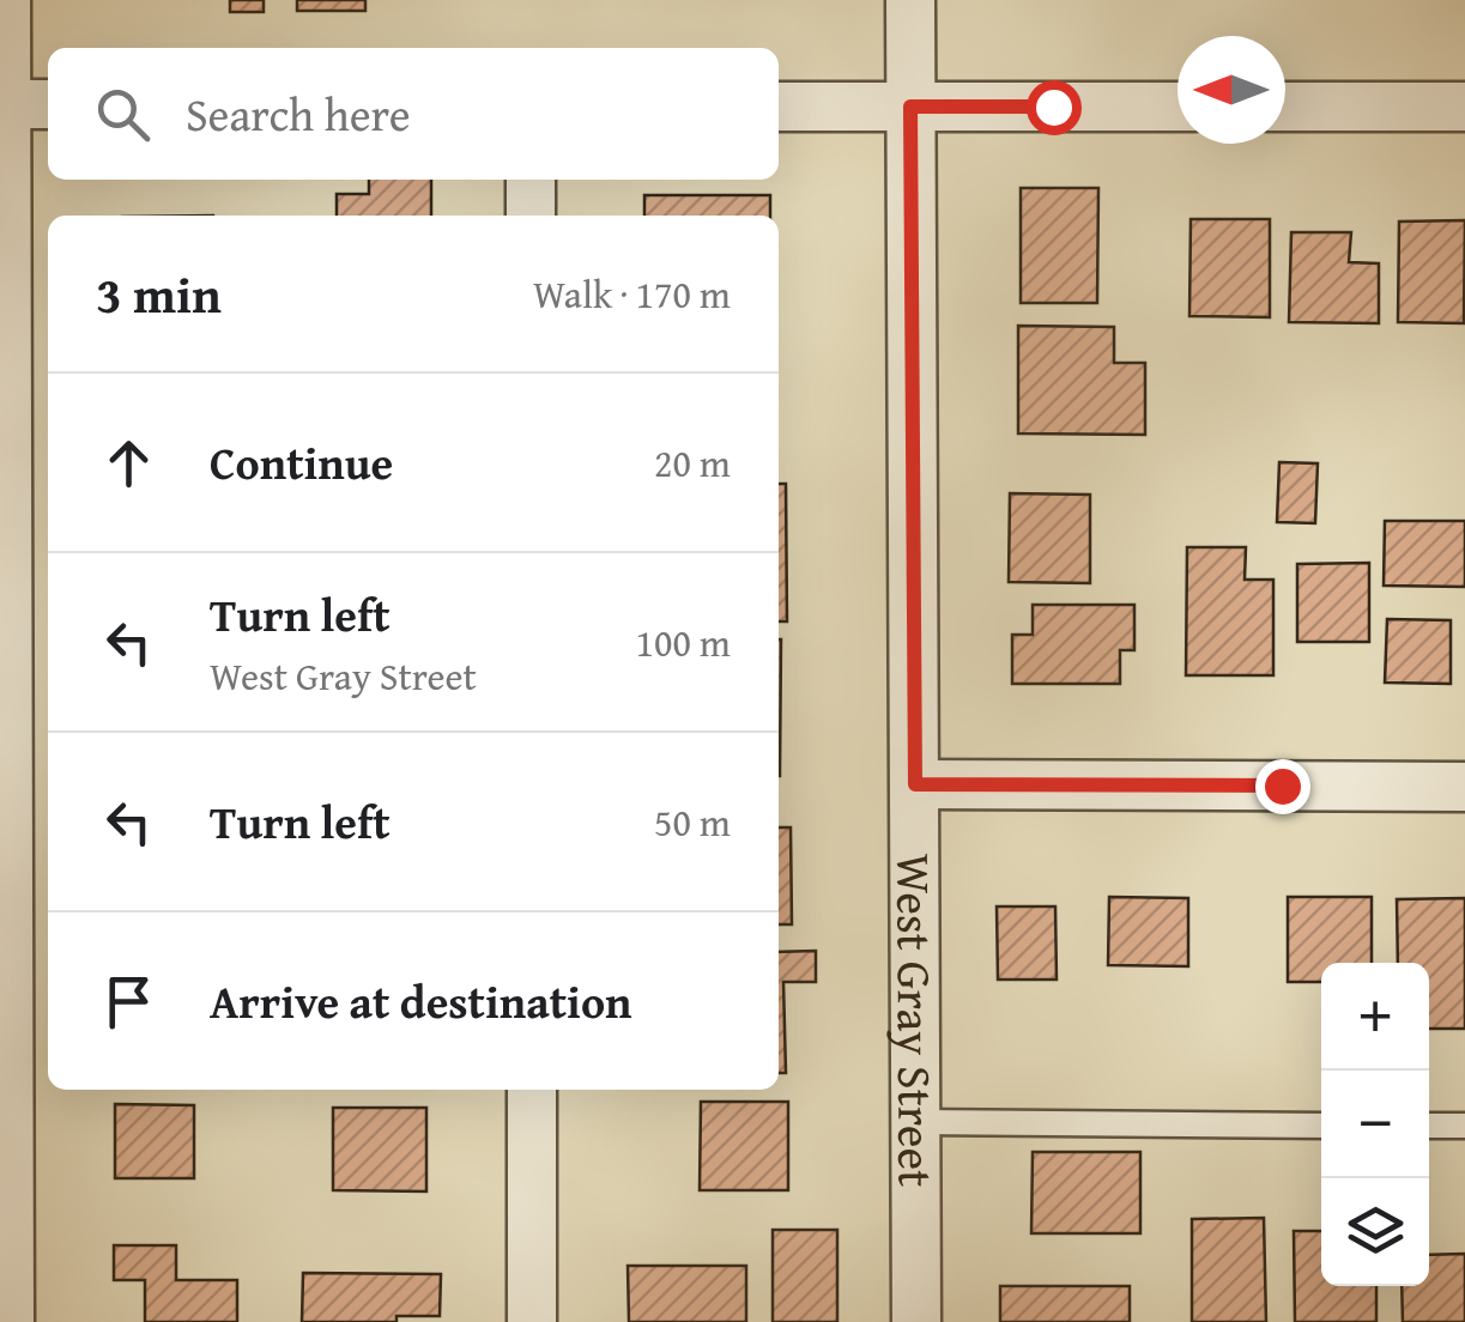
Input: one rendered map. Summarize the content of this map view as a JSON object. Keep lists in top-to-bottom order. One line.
{"streets":{"street":["West Gray Street"]},"north":"left","page":{"search":"Search here","heading":["3 min","Walk · 170 m"],"list":[["Continue","20 m"],["Turn left","West Gray Street","100 m"],["Turn left","50 m"],"Arrive at destination"],"map_buttons":["+","−"]}}
